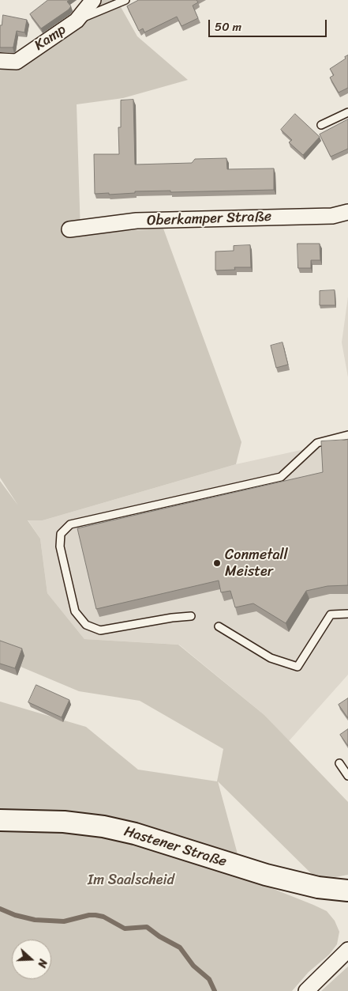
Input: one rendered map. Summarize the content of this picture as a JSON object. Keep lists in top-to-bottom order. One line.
{"streets":{"main road":["Hastener Straße"],"street":["Kamp","Oberkamper Straße"]},"parks":["Im Saalscheid"],"places":["Conmetall Meister"],"scale_bar":"50 m","north":"right"}
